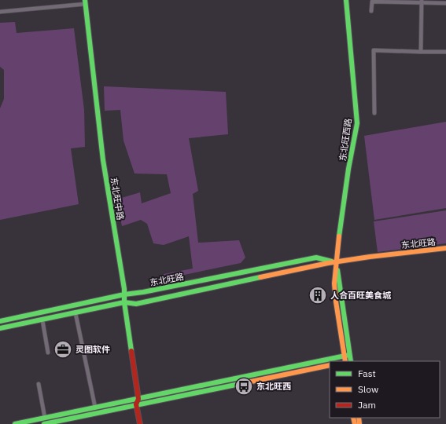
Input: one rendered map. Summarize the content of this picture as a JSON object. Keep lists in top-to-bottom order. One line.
{"streets":{"street":["东北旺西路","东北旺中路","东北旺路"]},"crossings":[["东北旺西路","东北旺路"],["东北旺中路","东北旺路"]],"places":{"building":["人合百旺美食城"],"office":["灵图软件"],"bus stop":["东北旺西"]},"legend":["Fast","Slow","Jam"]}
